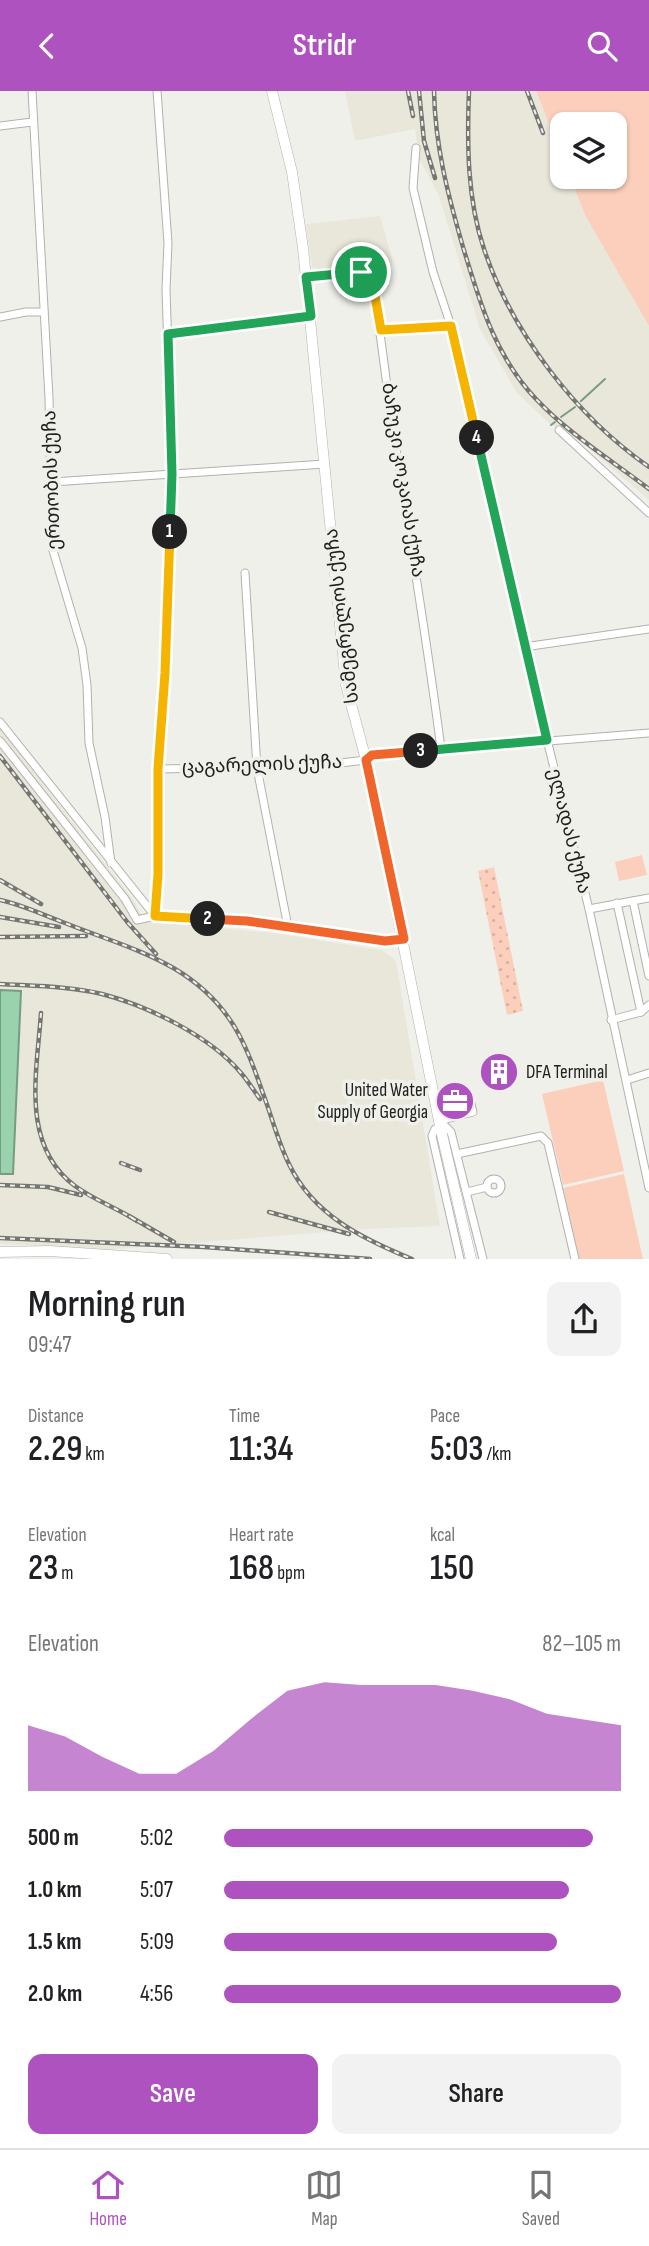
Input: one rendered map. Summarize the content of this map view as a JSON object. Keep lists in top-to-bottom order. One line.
{"streets":{"main road":["სამეგრელოს ქუჩა"],"street":["ერთობის ქუჩა","ბაჩუკი კოკაიას ქუჩა","ცაგარელის ქუჩა","ელადას ქუჩა"]},"crossings":[["ბაჩუკი კოკაიას ქუჩა","სამეგრელოს ქუჩა"],["ბაჩუკი კოკაიას ქუჩა","ცაგარელის ქუჩა"],["სამეგრელოს ქუჩა","ცაგარელის ქუჩა"],["ცაგარელის ქუჩა","ელადას ქუჩა"]],"places":{"building":["DFA Terminal"],"office":["United Water Supply of Georgia"]},"page":{"header":"Stridr","pins":["4","1","3","2"],"heading":["Morning run","09:47"],"stats":[["Distance","2.29 km"],["Time","11:34"],["Pace","5:03 /km"],["Elevation","23 m"],["Heart rate","168 bpm"],["kcal","150"]],"chart":["Elevation","82–105 m"],"list":[{"name":"500 m","note":"5:02"},{"name":"1.0 km","note":"5:07"},{"name":"1.5 km","note":"5:09"},{"name":"2.0 km","note":"4:56"}],"buttons":["Save","Share"],"tabs":["Home","Map","Saved"]}}
